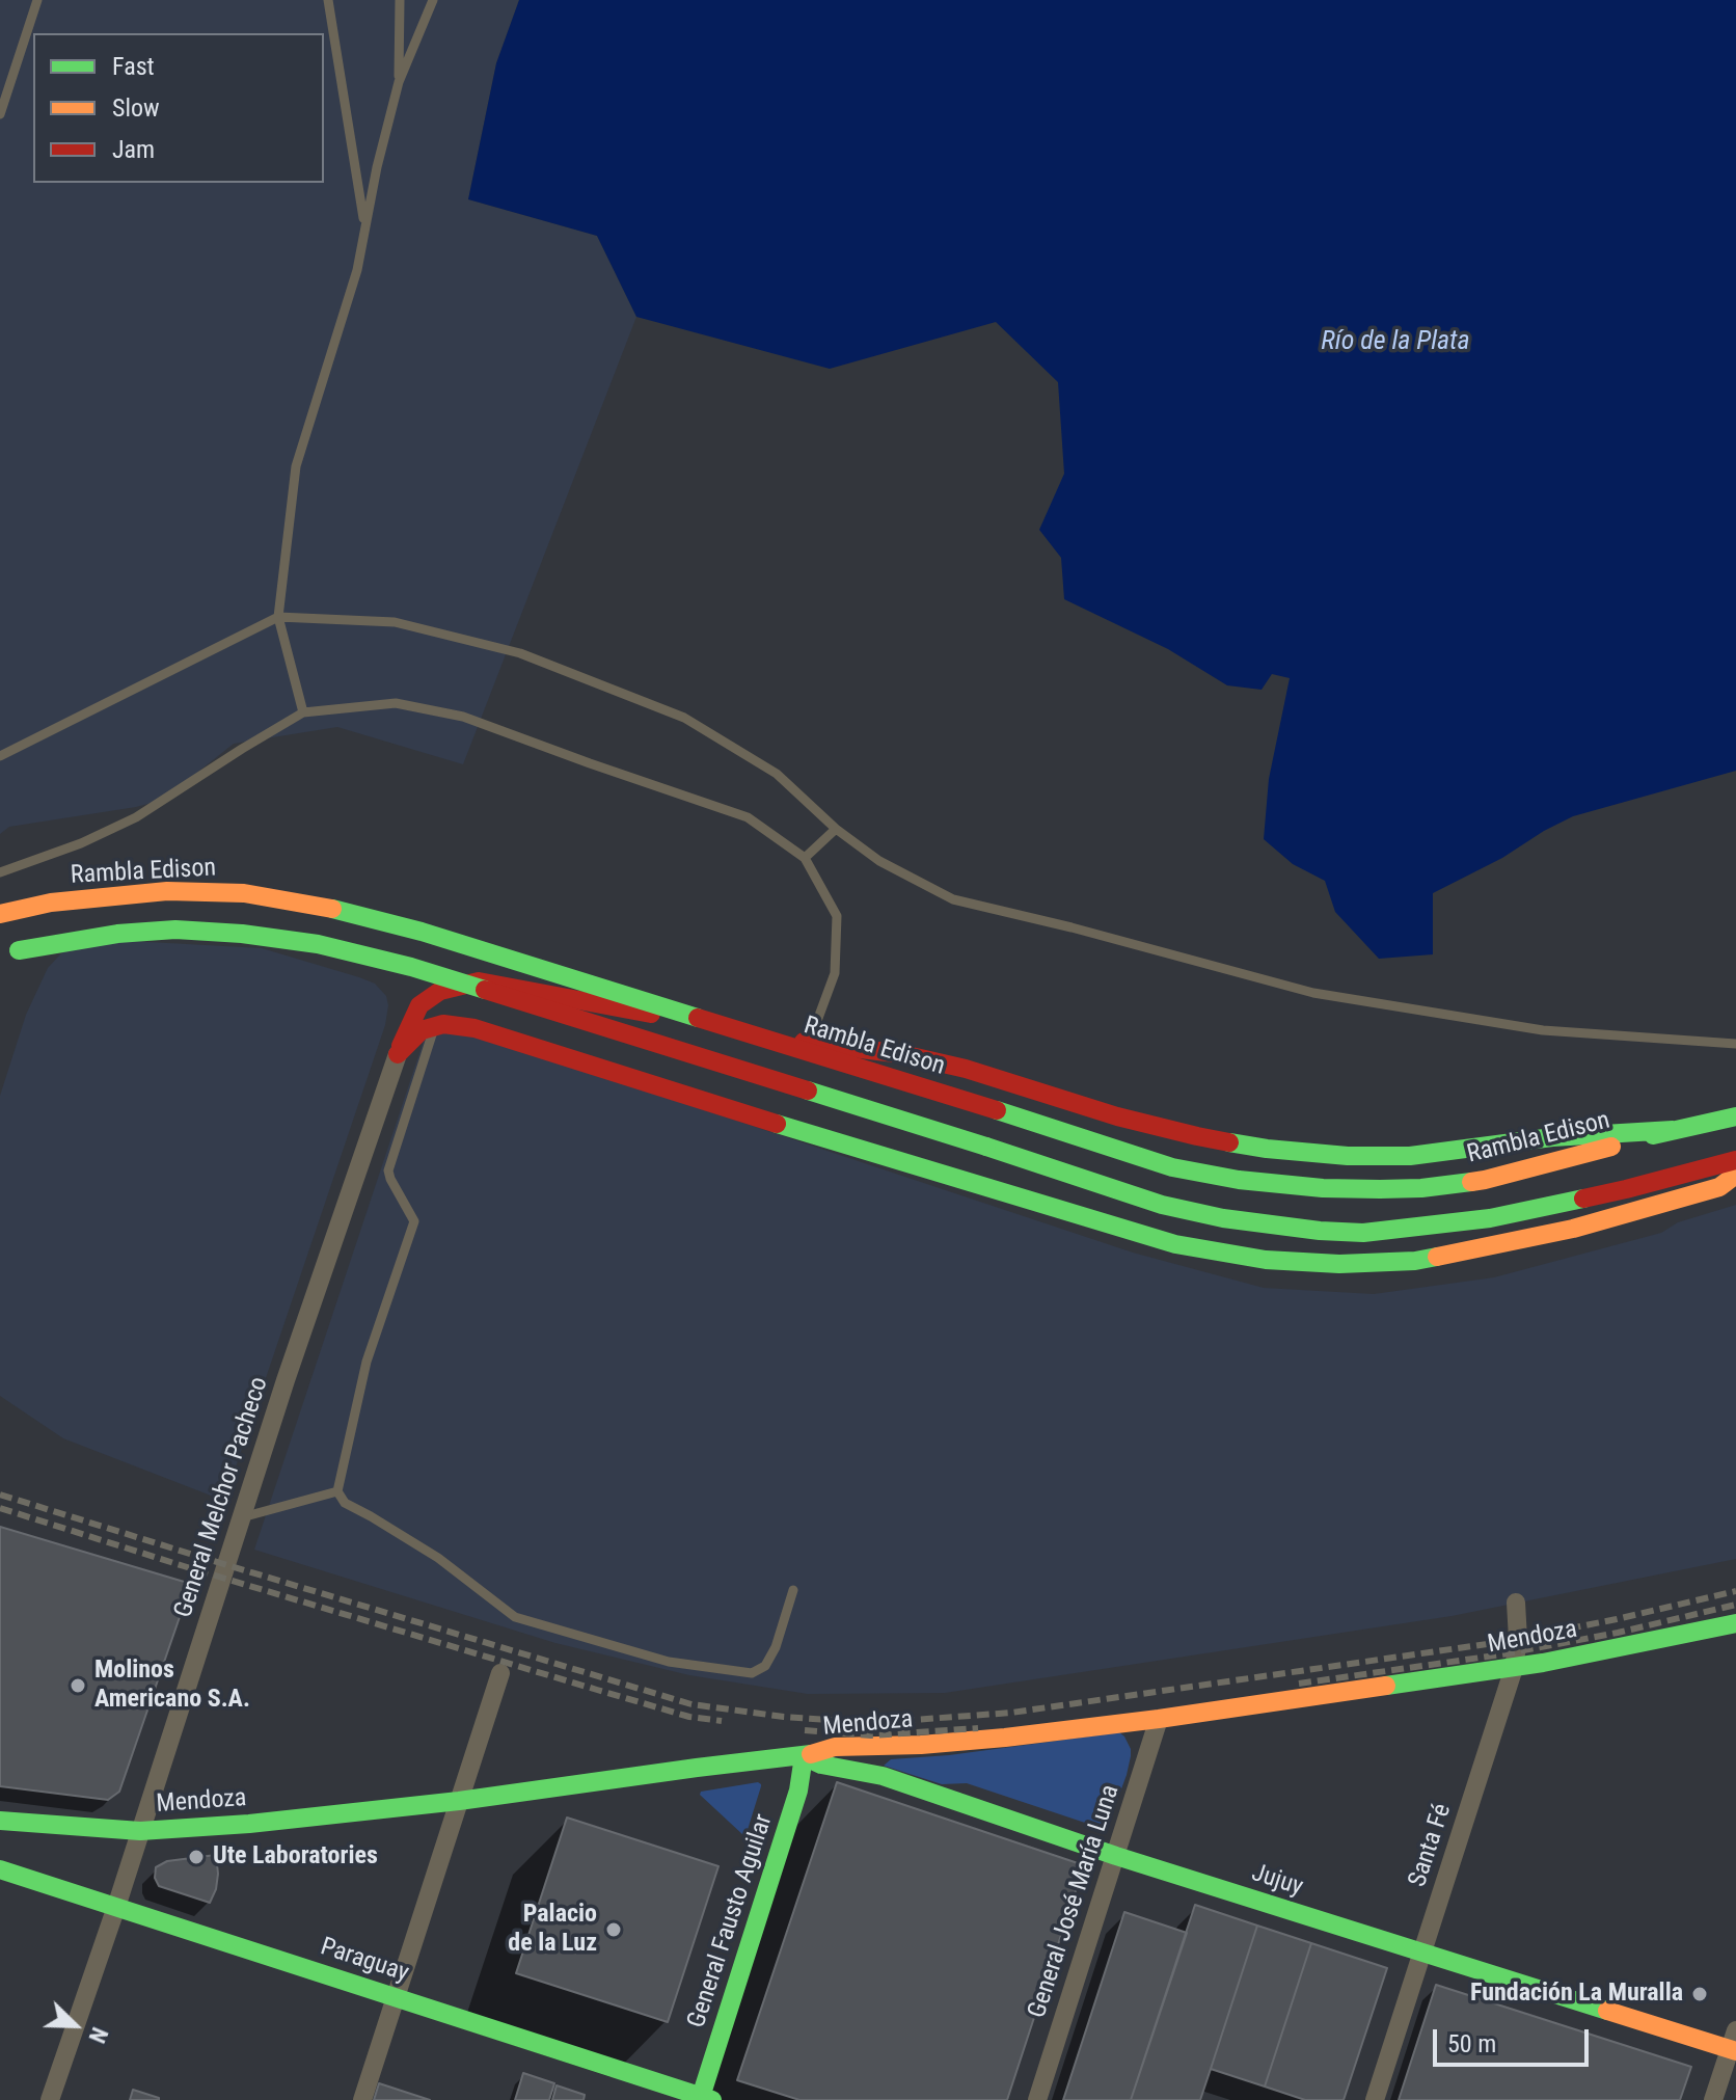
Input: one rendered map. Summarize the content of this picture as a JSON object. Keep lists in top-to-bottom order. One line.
{"streets":{"main road":["Rambla Edison","Mendoza","Jujuy","General Fausto Aguilar","Paraguay"],"street":["General Melchor Pacheco","Santa Fé","General José María Luna"]},"crossings":[["General Melchor Pacheco","Mendoza"],["General Melchor Pacheco","Paraguay"],["Mendoza","Santa Fé"],["Mendoza","Jujuy"],["Mendoza","General José María Luna"],["Mendoza","General Fausto Aguilar"],["Santa Fé","Jujuy"],["Jujuy","General José María Luna"],["Jujuy","General Fausto Aguilar"],["General Fausto Aguilar","Paraguay"]],"water":["Río de la Plata"],"places":["Molinos Americano S.A.","Ute Laboratories","Palacio de la Luz","Fundación La Muralla"],"legend":["Fast","Slow","Jam"],"scale_bar":"50 m","north":"bottom right"}
